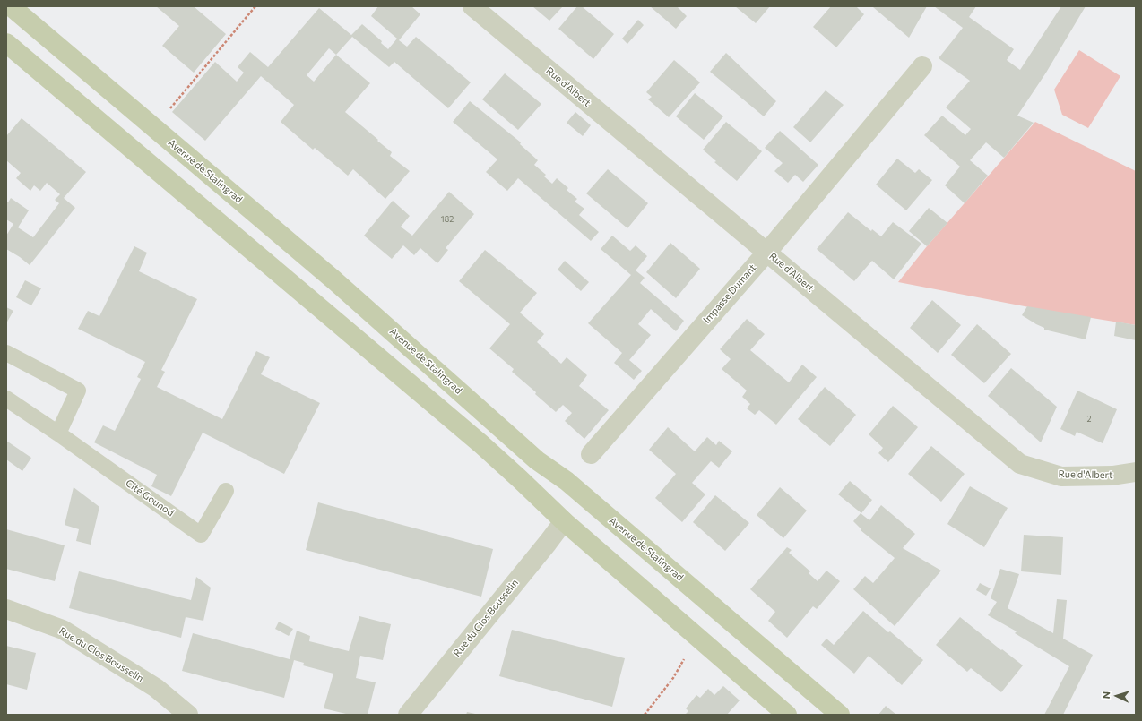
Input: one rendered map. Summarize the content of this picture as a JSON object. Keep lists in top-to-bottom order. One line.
{"streets":{"main road":["Avenue de Stalingrad"],"street":["Rue d'Albert","Impasse Dumant","Rue du Clos Bousselin"],"lane":["Cité Gounod"]},"crossings":[["Rue d'Albert","Impasse Dumant"]],"house_numbers":["182","2"],"north":"left"}
